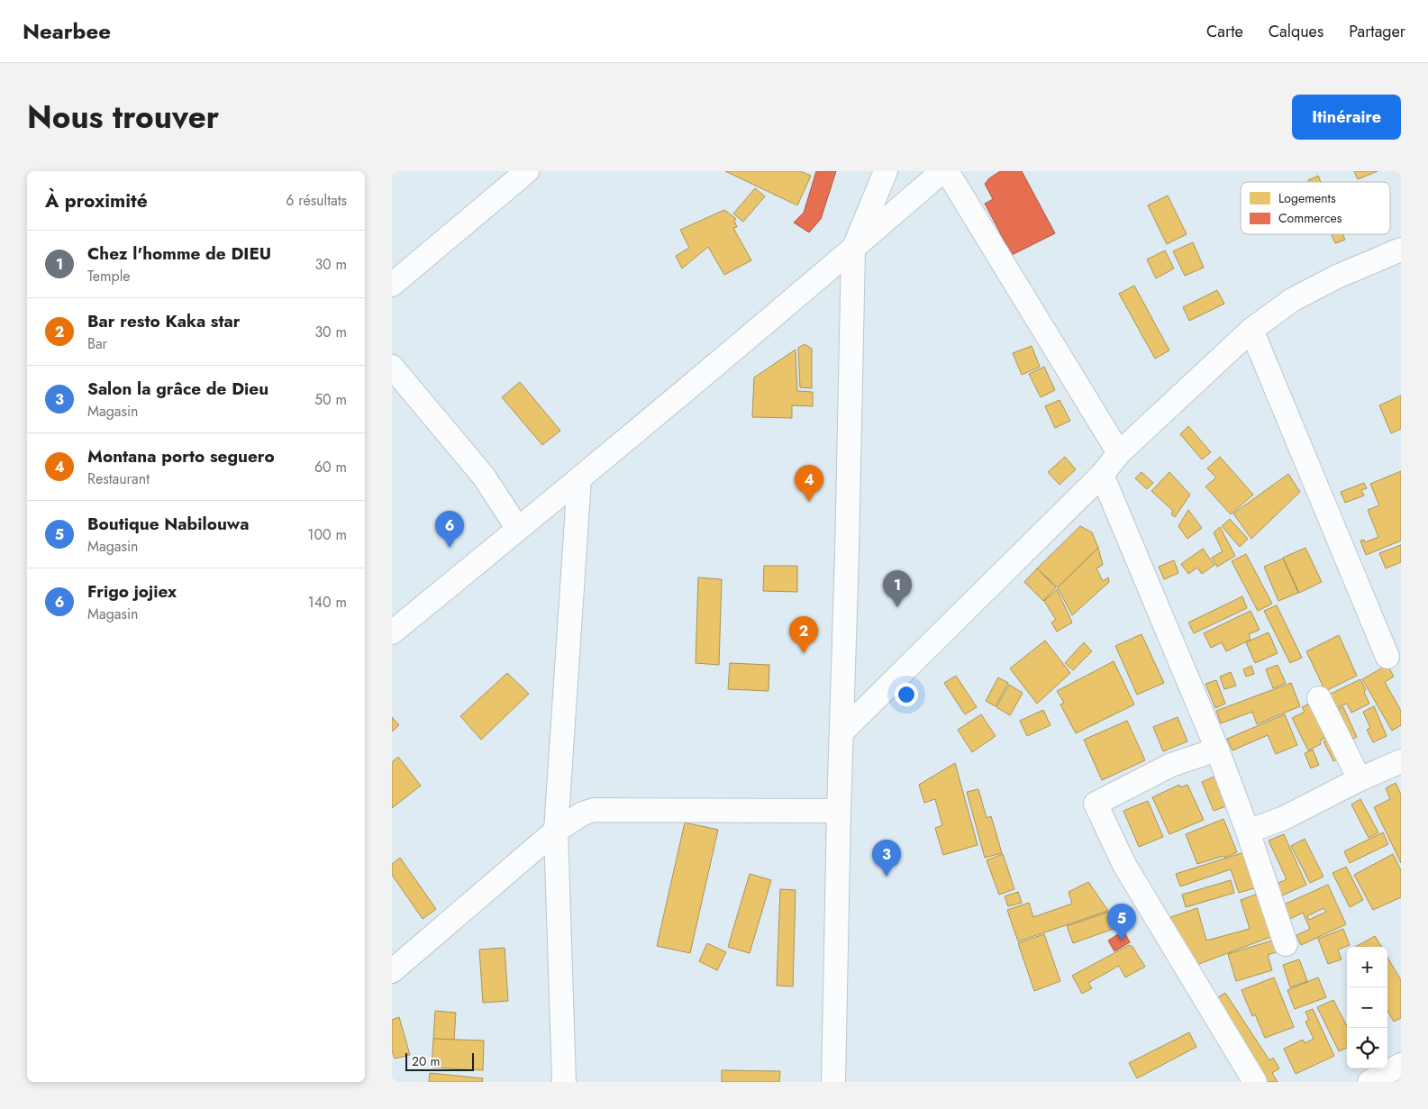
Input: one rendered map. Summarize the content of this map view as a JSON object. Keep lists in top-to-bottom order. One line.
{"legend":["Logements","Commerces"],"scale_bar":"20 m","page":{"header":"Nearbee","nav":["Carte","Calques","Partager"],"title":"Nous trouver","buttons":"Itinéraire","heading":["À proximité","6 résultats"],"list":[{"mark":"1","name":"Chez l'homme de DIEU","note":"Temple","value":"30 m"},{"mark":"2","name":"Bar resto Kaka star","note":"Bar","value":"30 m"},{"mark":"3","name":"Salon la grâce de Dieu","note":"Magasin","value":"50 m"},{"mark":"4","name":"Montana porto seguero","note":"Restaurant","value":"60 m"},{"mark":"5","name":"Boutique Nabilouwa","note":"Magasin","value":"100 m"},{"mark":"6","name":"Frigo jojiex","note":"Magasin","value":"140 m"}],"pins":["4","6","1","2","3","5"],"map_buttons":["+","−"],"scale":"20 m"}}
